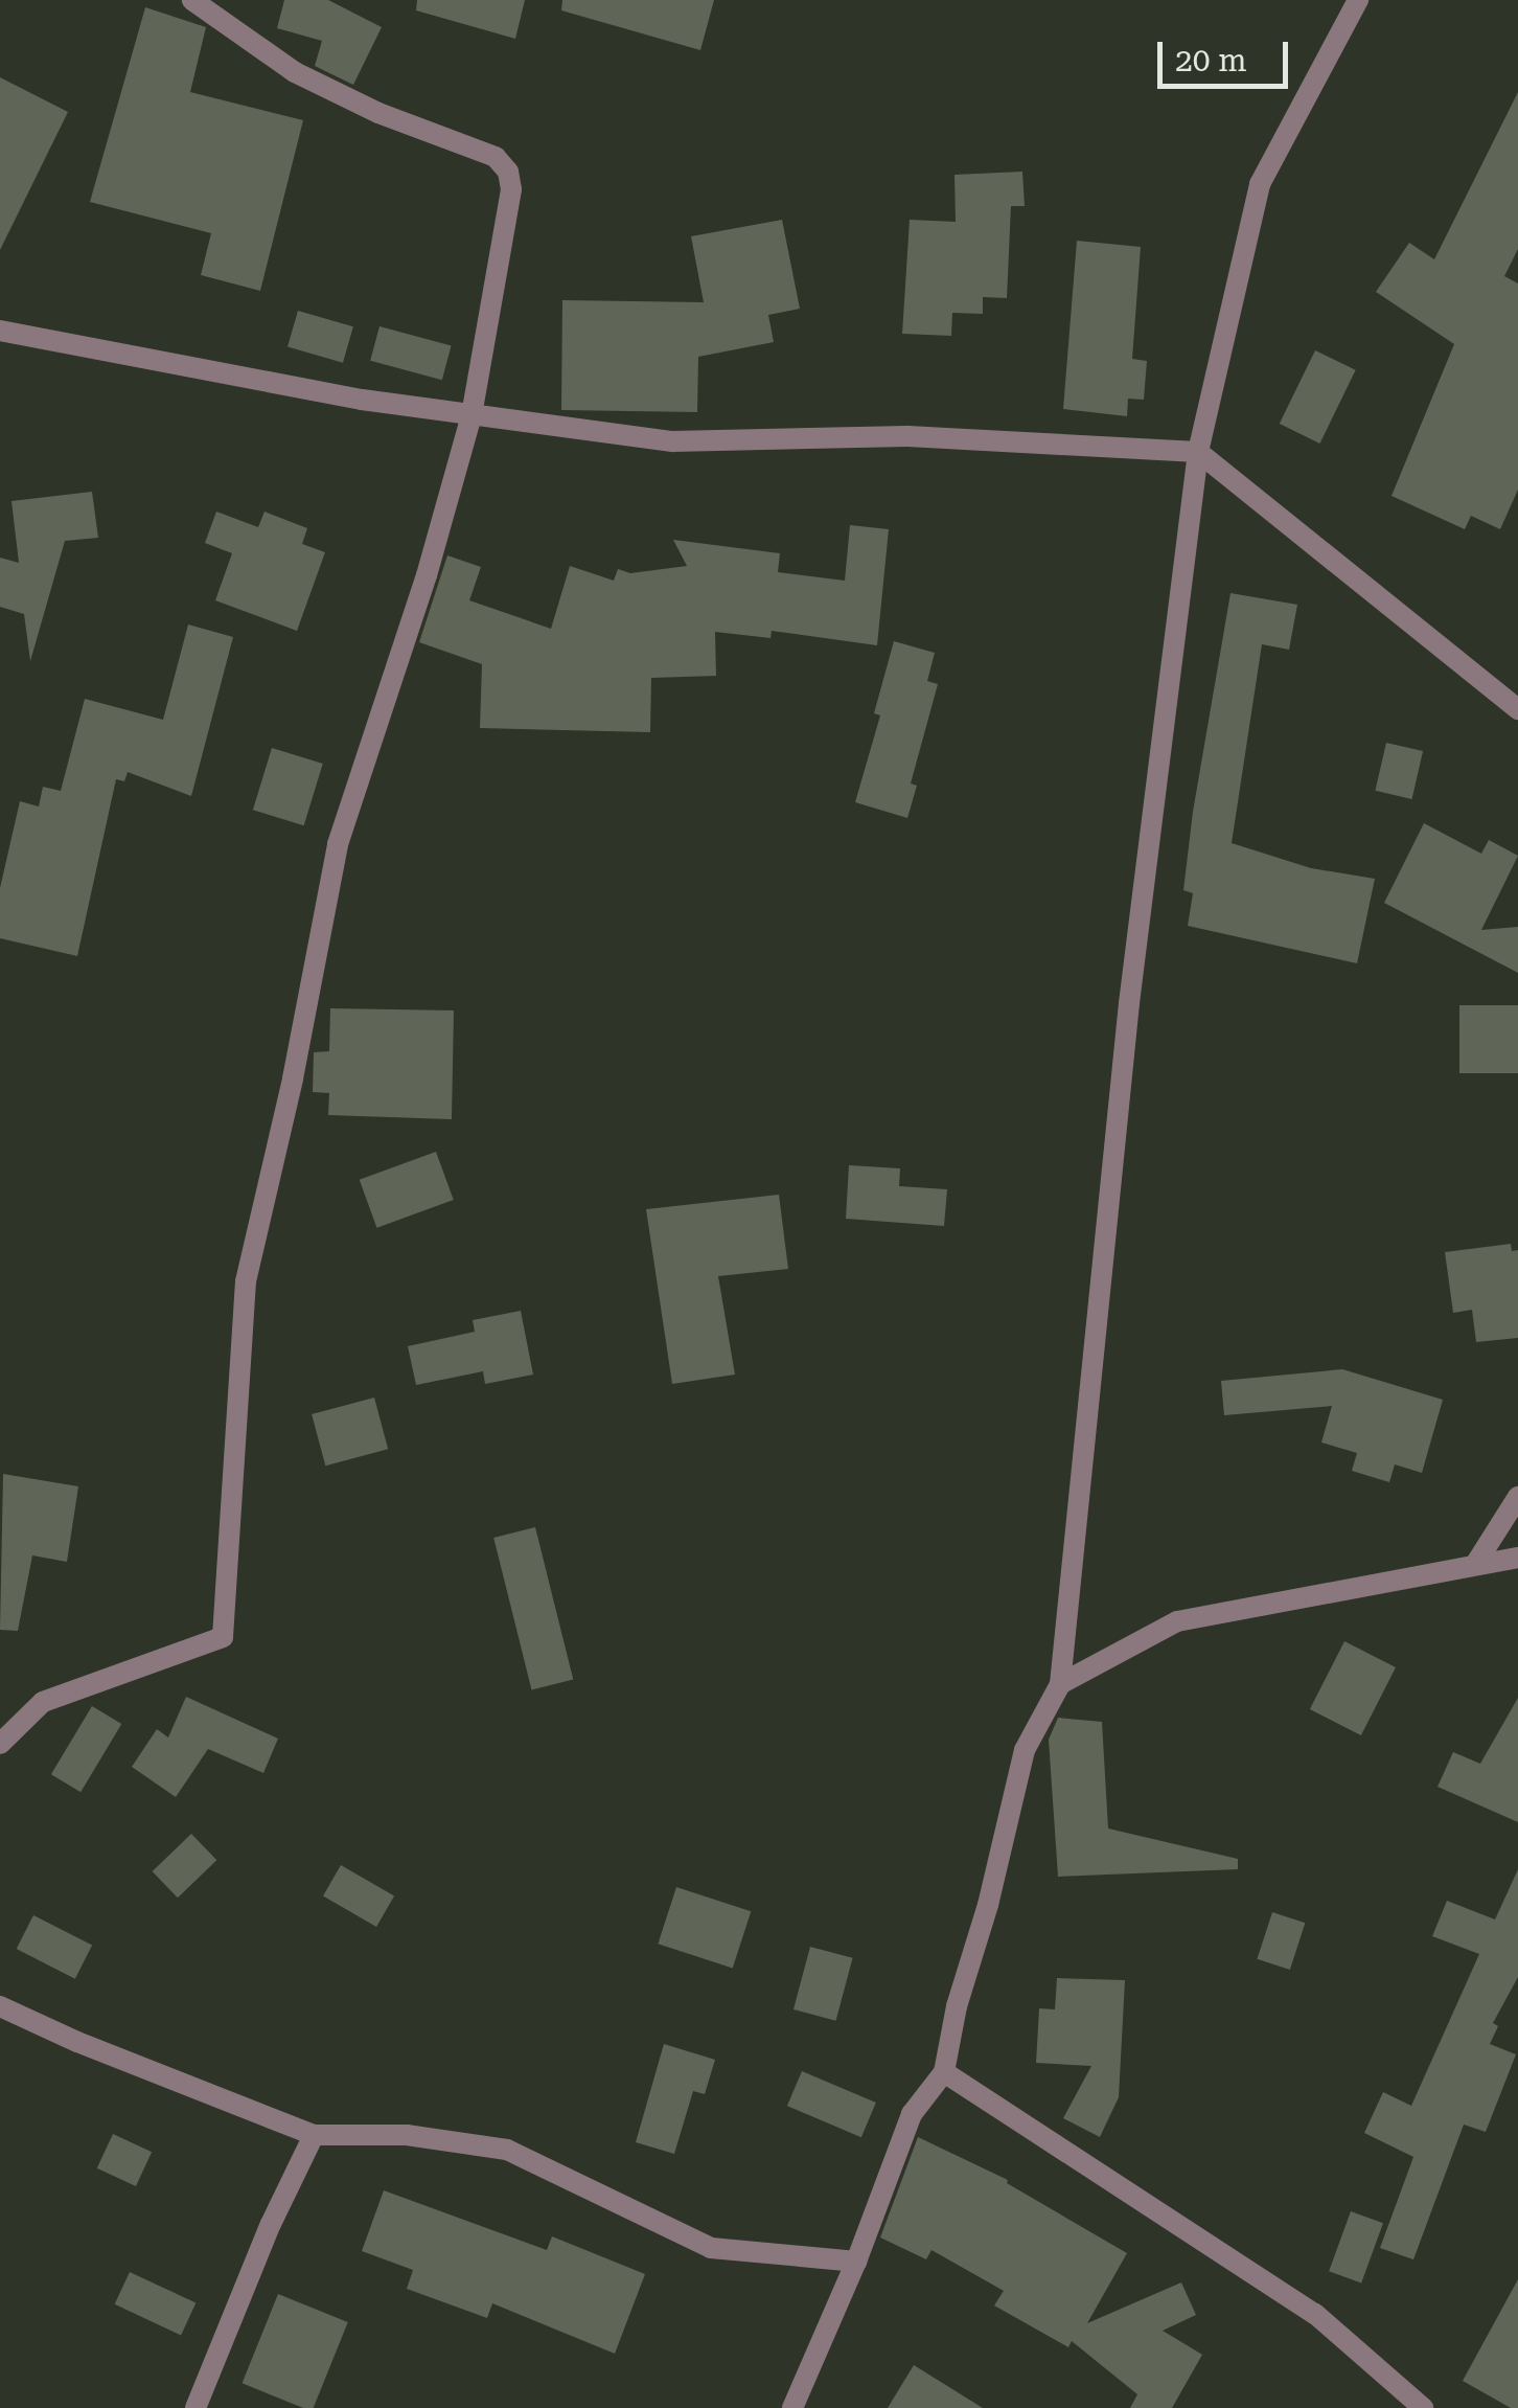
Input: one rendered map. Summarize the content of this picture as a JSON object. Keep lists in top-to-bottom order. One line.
{"scale_bar":"20 m"}
